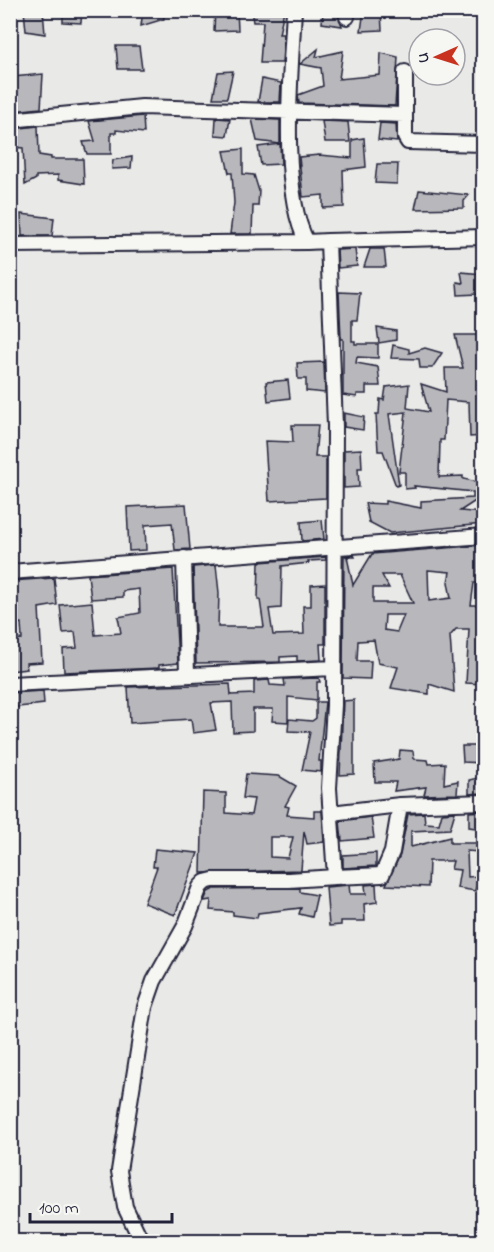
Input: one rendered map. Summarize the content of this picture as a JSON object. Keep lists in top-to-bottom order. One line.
{"scale_bar":"100 m","north":"left"}
